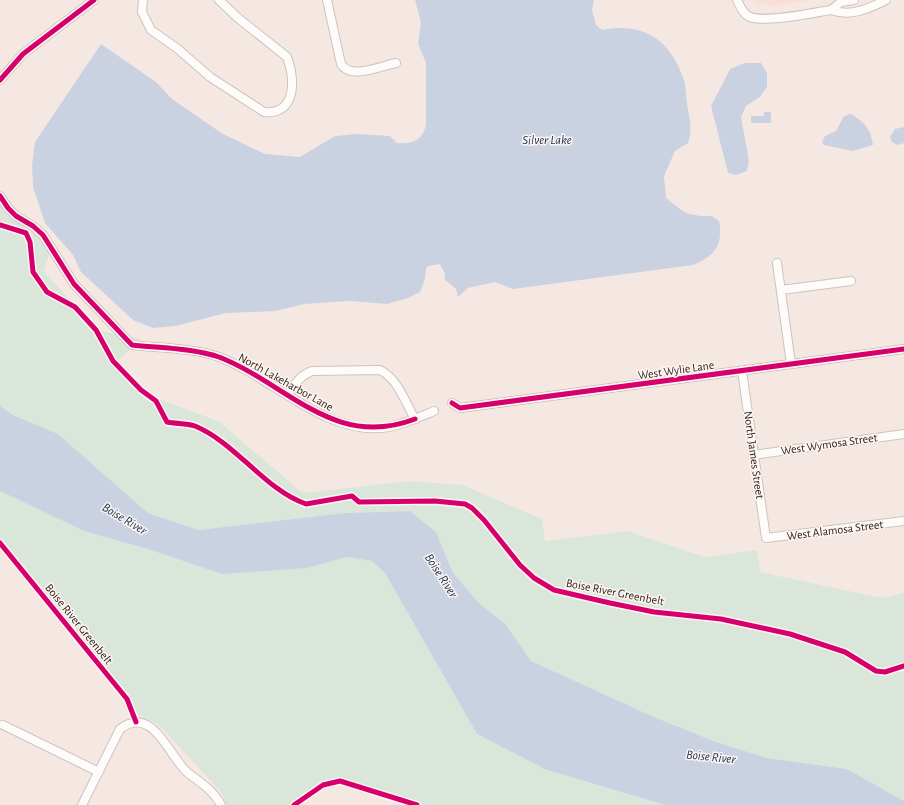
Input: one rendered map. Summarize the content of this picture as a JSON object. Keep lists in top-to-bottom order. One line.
{"streets":{"street":["West Wylie Lane","North Lakeharbor Lane","West Wymosa Street","North James Street","West Alamosa Street"],"cycle path":["Boise River Greenbelt"]},"crossings":[["West Wylie Lane","North James Street"],["West Wymosa Street","North James Street"],["North James Street","West Alamosa Street"]],"water":["Silver Lake","Boise River"]}
